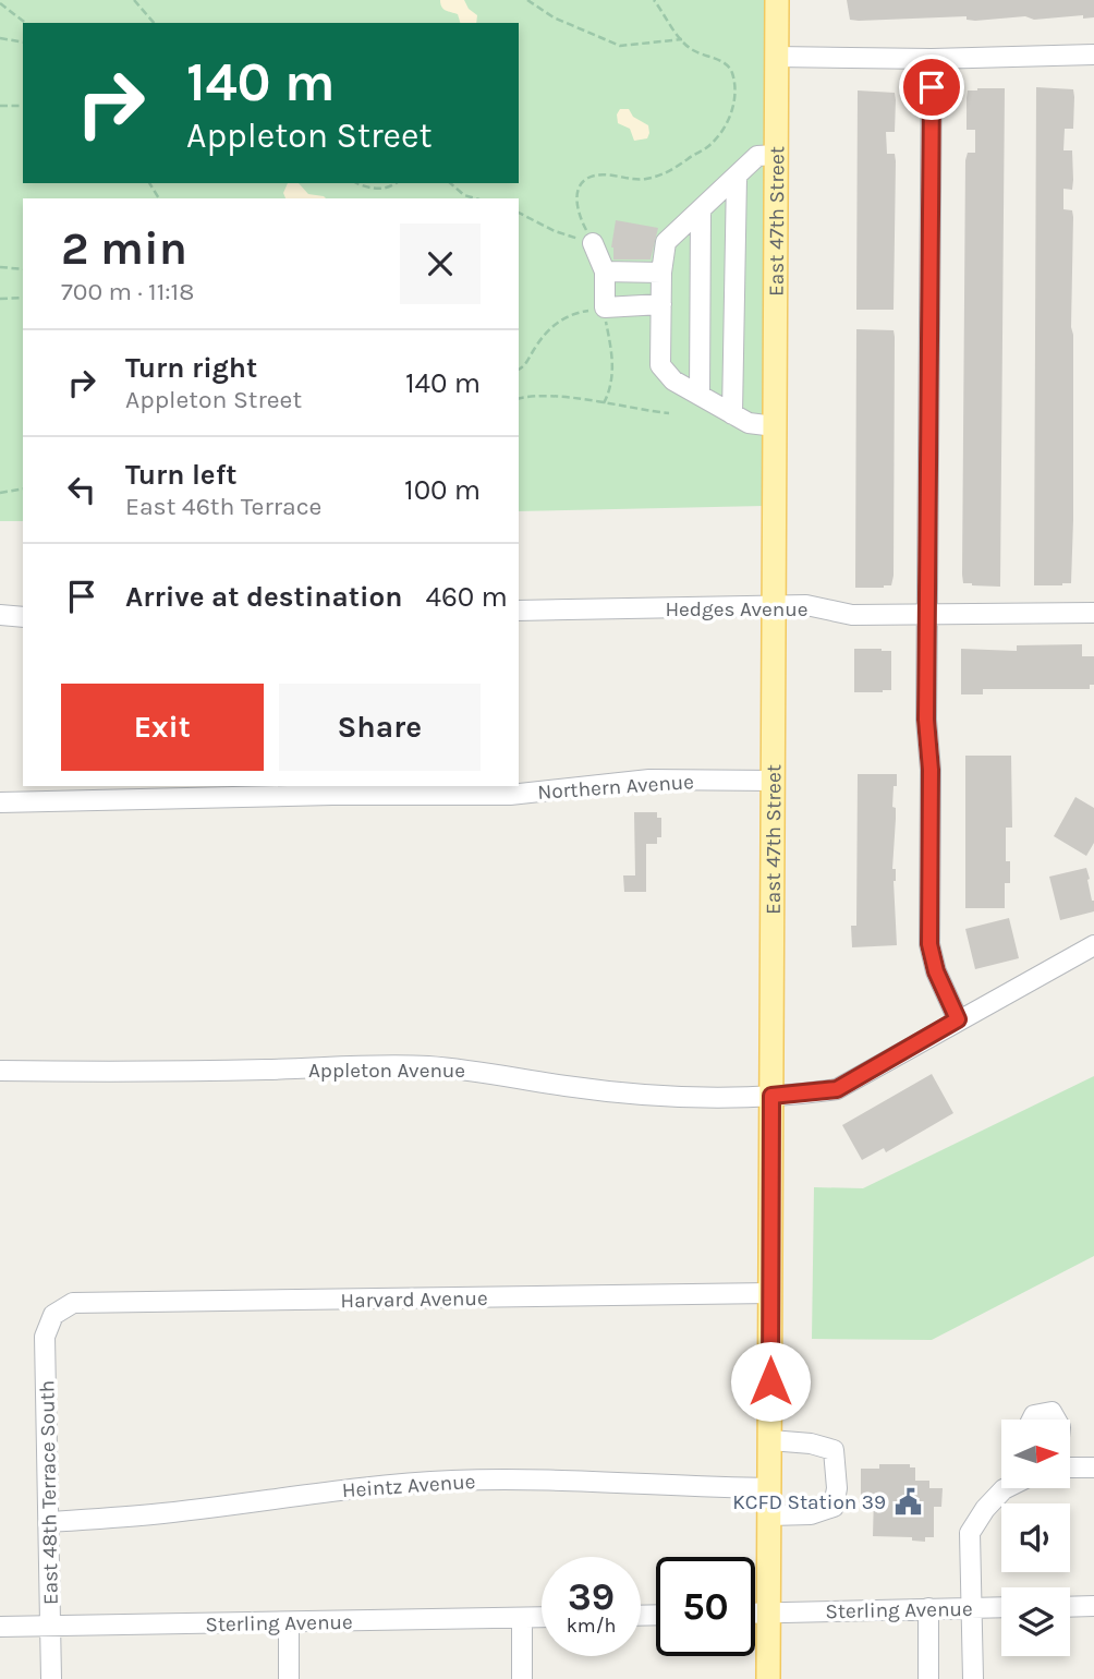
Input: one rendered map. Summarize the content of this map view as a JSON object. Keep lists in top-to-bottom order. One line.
{"streets":{"main road":["East 47th Street"],"street":["Hedges Avenue","Northern Avenue","Appleton Avenue","Harvard Avenue","Heintz Avenue","East 48th Terrace South","Sterling Avenue"]},"crossings":[["East 47th Street","Hedges Avenue"],["East 47th Street","Northern Avenue"],["East 47th Street","Appleton Avenue"],["East 47th Street","Harvard Avenue"],["East 47th Street","Heintz Avenue"],["East 47th Street","Sterling Avenue"],["Harvard Avenue","East 48th Terrace South"],["Heintz Avenue","East 48th Terrace South"],["East 48th Terrace South","Sterling Avenue"]],"places":{"public building":["KCFD Station 39"]},"north":"right","page":{"turn":["140 m","Appleton Street"],"heading":["2 min","700 m · 11:18"],"list":[{"name":"Turn right","note":"Appleton Street","value":"140 m"},{"name":"Turn left","note":"East 46th Terrace","value":"100 m"},{"name":"Arrive at destination","value":"460 m"}],"buttons":["Exit","Share"],"speed":"39 km/h","limit":"50"}}
